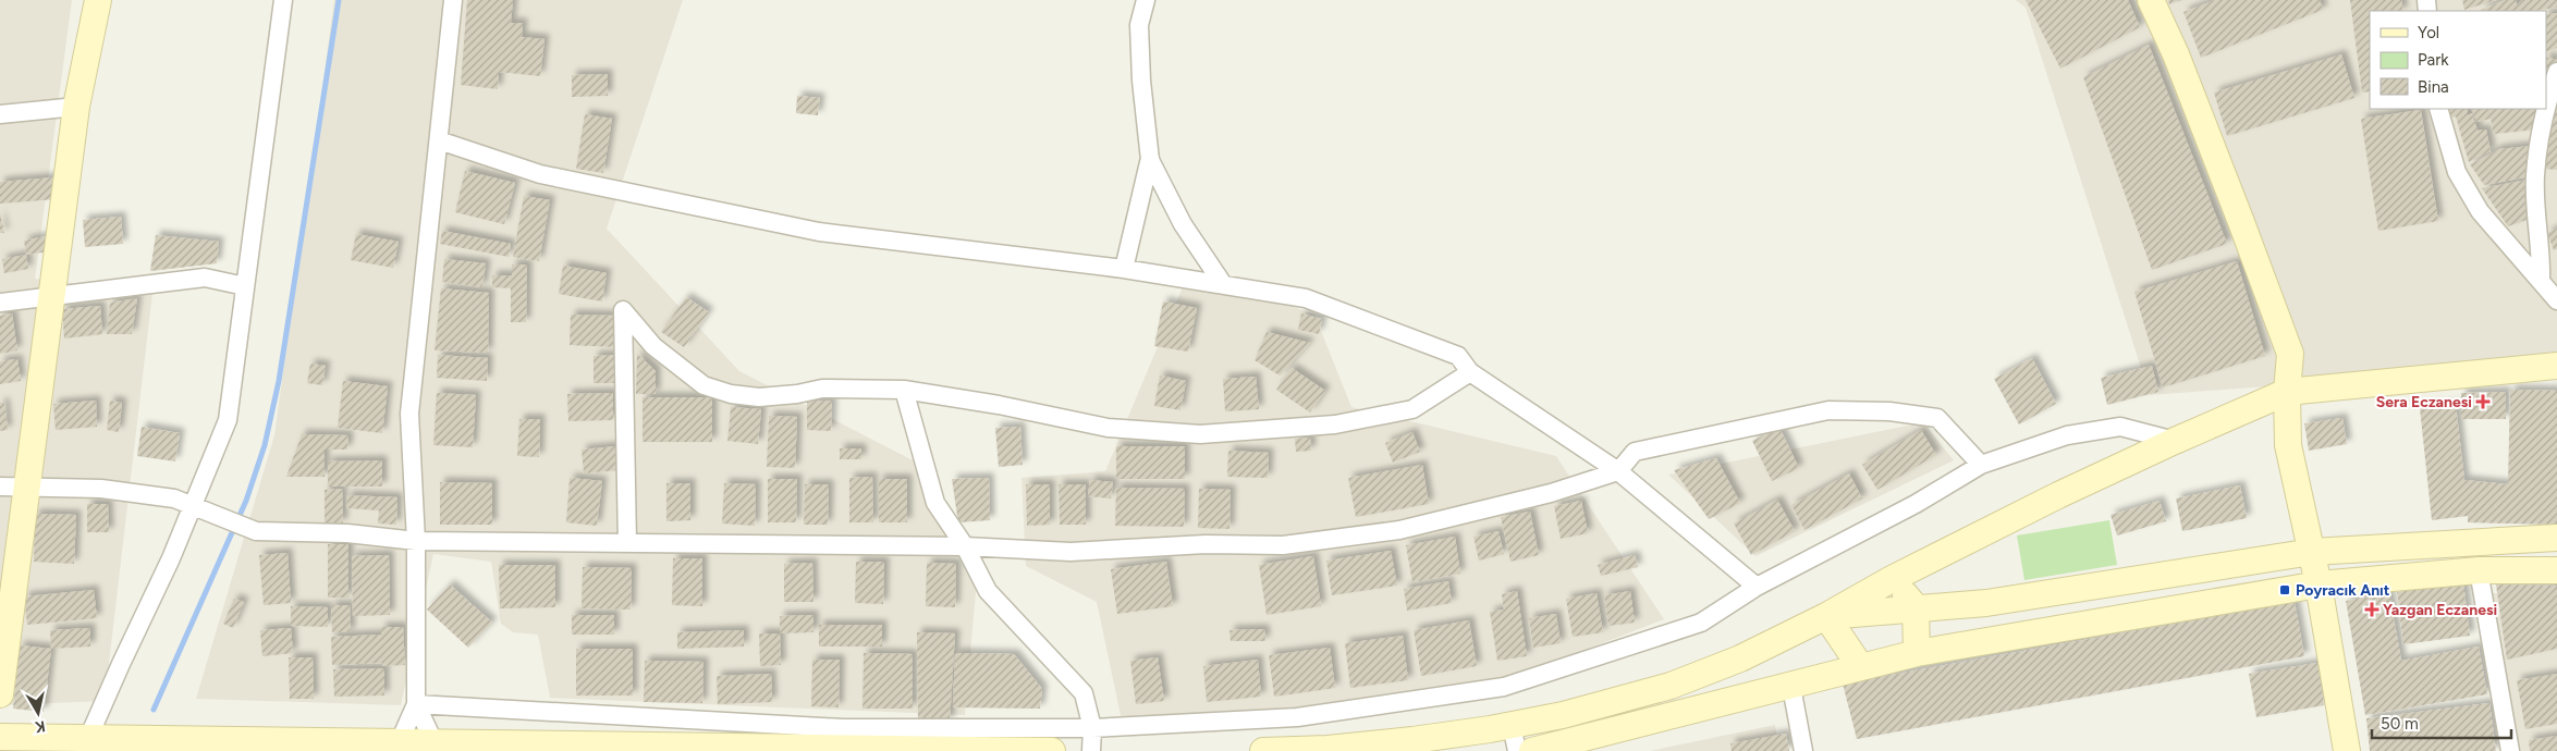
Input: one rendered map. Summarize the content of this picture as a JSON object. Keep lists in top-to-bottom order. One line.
{"places":{"health":["Sera Eczanesi","Yazgan Eczanesi"],"transit":["Poyracık Anıt"]},"legend":["Yol","Park","Bina"],"scale_bar":"50 m","north":"bottom"}
